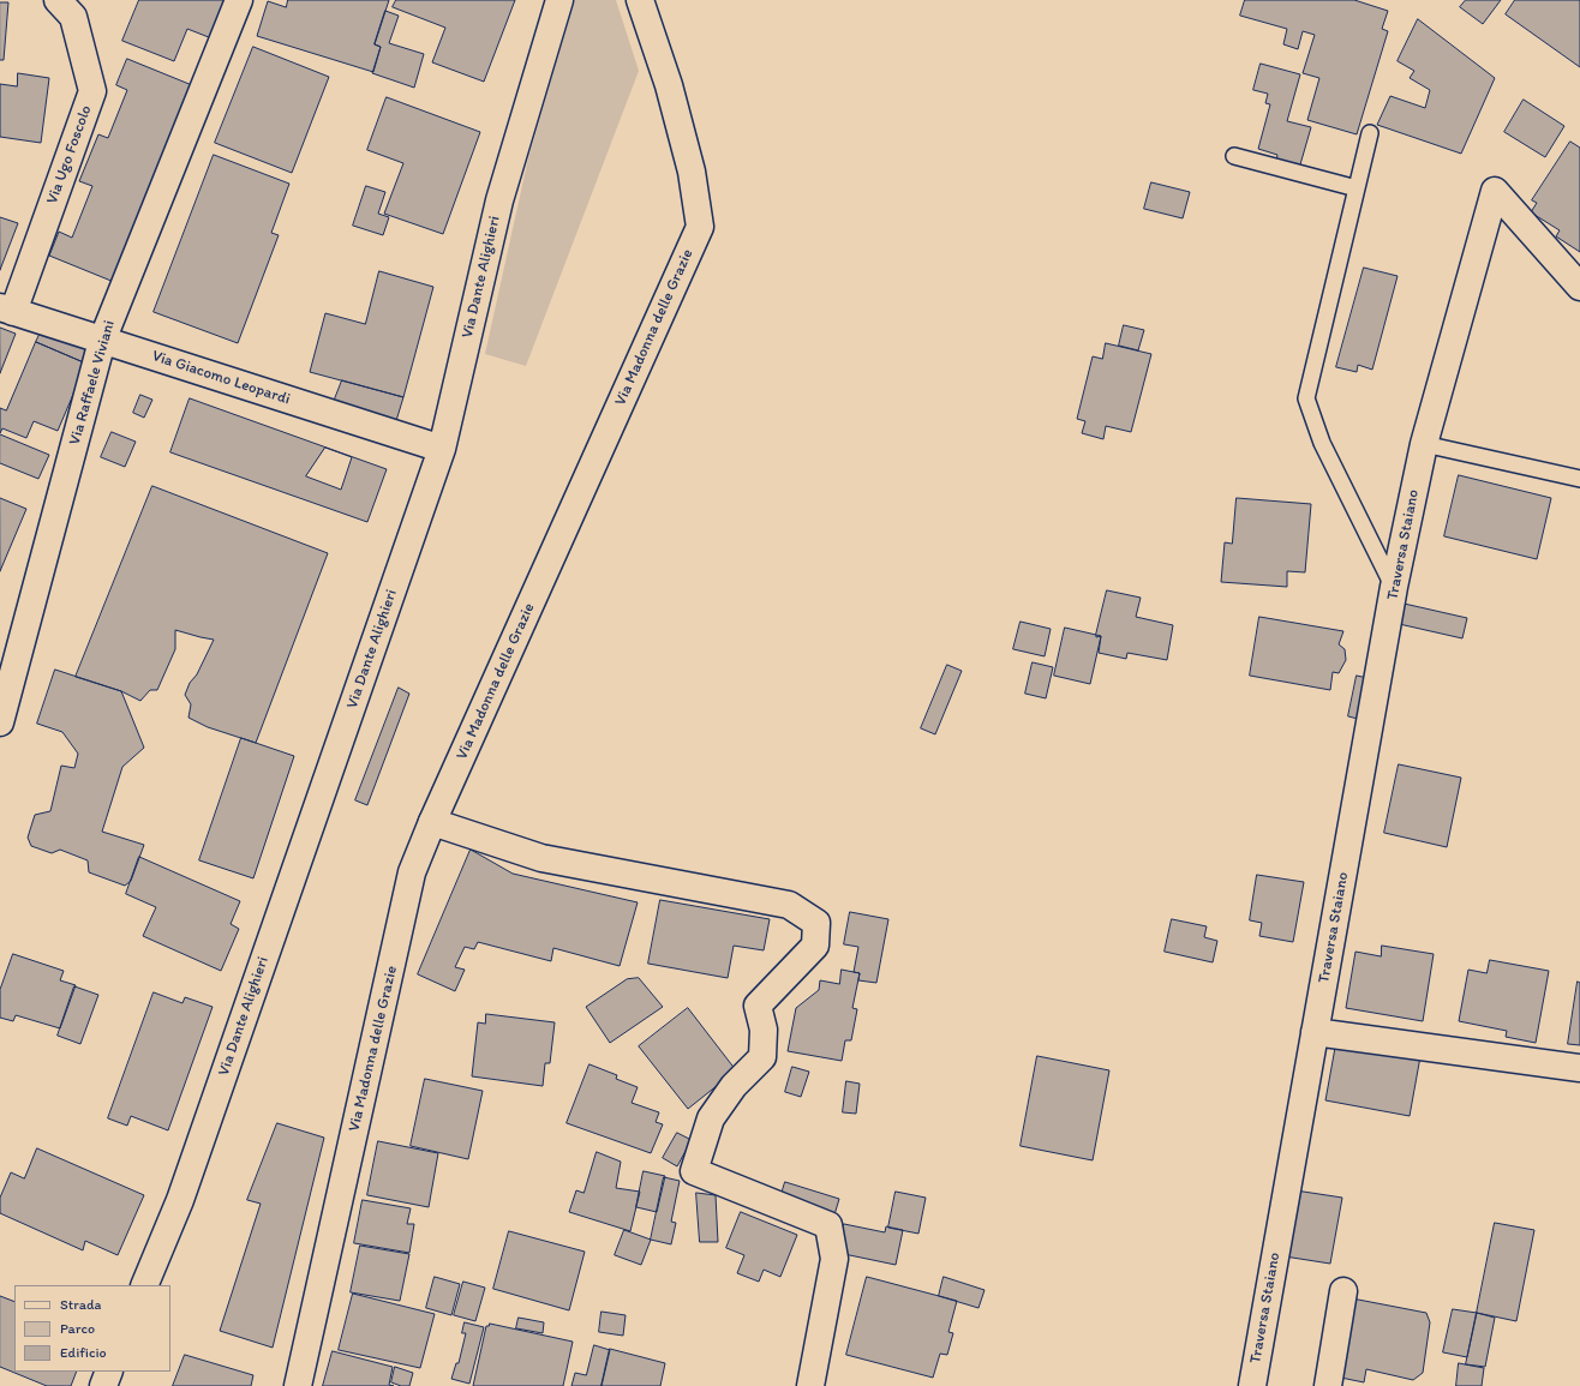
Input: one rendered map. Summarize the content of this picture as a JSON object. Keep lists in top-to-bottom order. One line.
{"streets":{"street":["Via Ugo Foscolo","Via Dante Alighieri","Via Madonna delle Grazie","Via Giacomo Leopardi","Via Raffaele Viviani","Traversa Staiano"]},"crossings":[["Via Ugo Foscolo","Via Giacomo Leopardi"],["Via Dante Alighieri","Via Giacomo Leopardi"],["Via Giacomo Leopardi","Via Raffaele Viviani"]],"legend":["Strada","Parco","Edificio"]}
